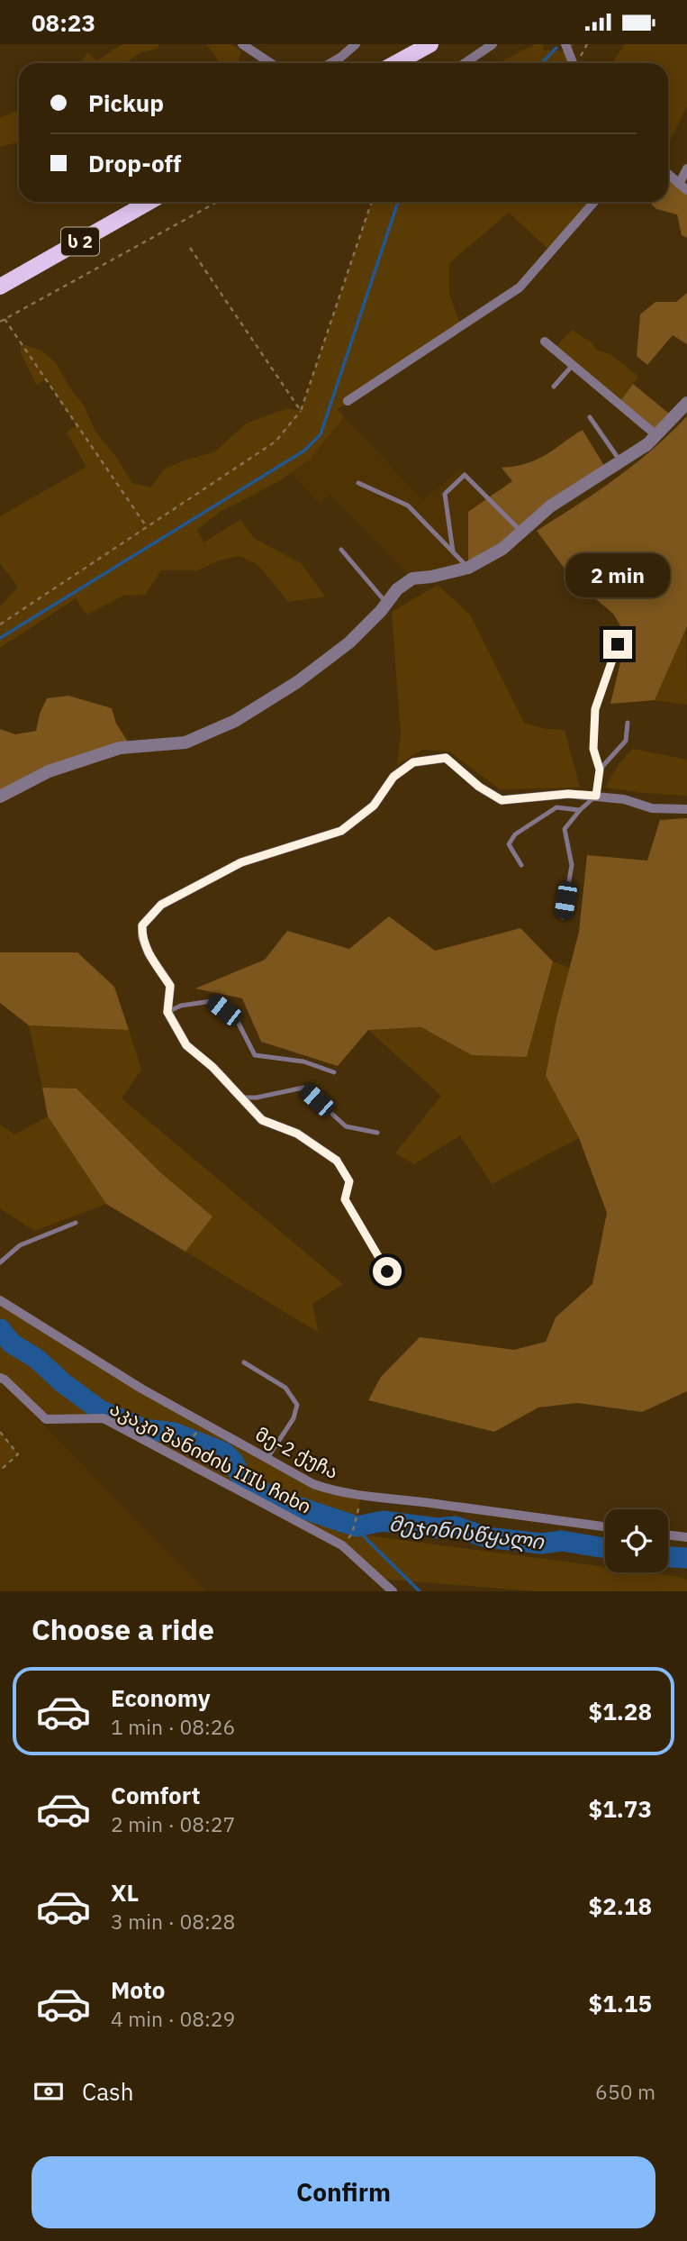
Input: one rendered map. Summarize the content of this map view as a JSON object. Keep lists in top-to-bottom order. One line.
{"streets":{"highway":["ს 2"],"street":["მე-2 ქუჩა","აკაკი შანიძის IIIს ჩიხი"]},"water":["მეჯინისწყალი"],"page":{"status":"08:23","banner":["Pickup","Drop-off"],"bubble":"2 min","heading":"Choose a ride","list":[{"name":"Economy","note":"1 min · 08:26","value":"$1.28"},{"name":"Comfort","note":"2 min · 08:27","value":"$1.73"},{"name":"XL","note":"3 min · 08:28","value":"$2.18"},{"name":"Moto","note":"4 min · 08:29","value":"$1.15"}],"pay":["Cash","650 m"],"buttons":"Confirm"}}
